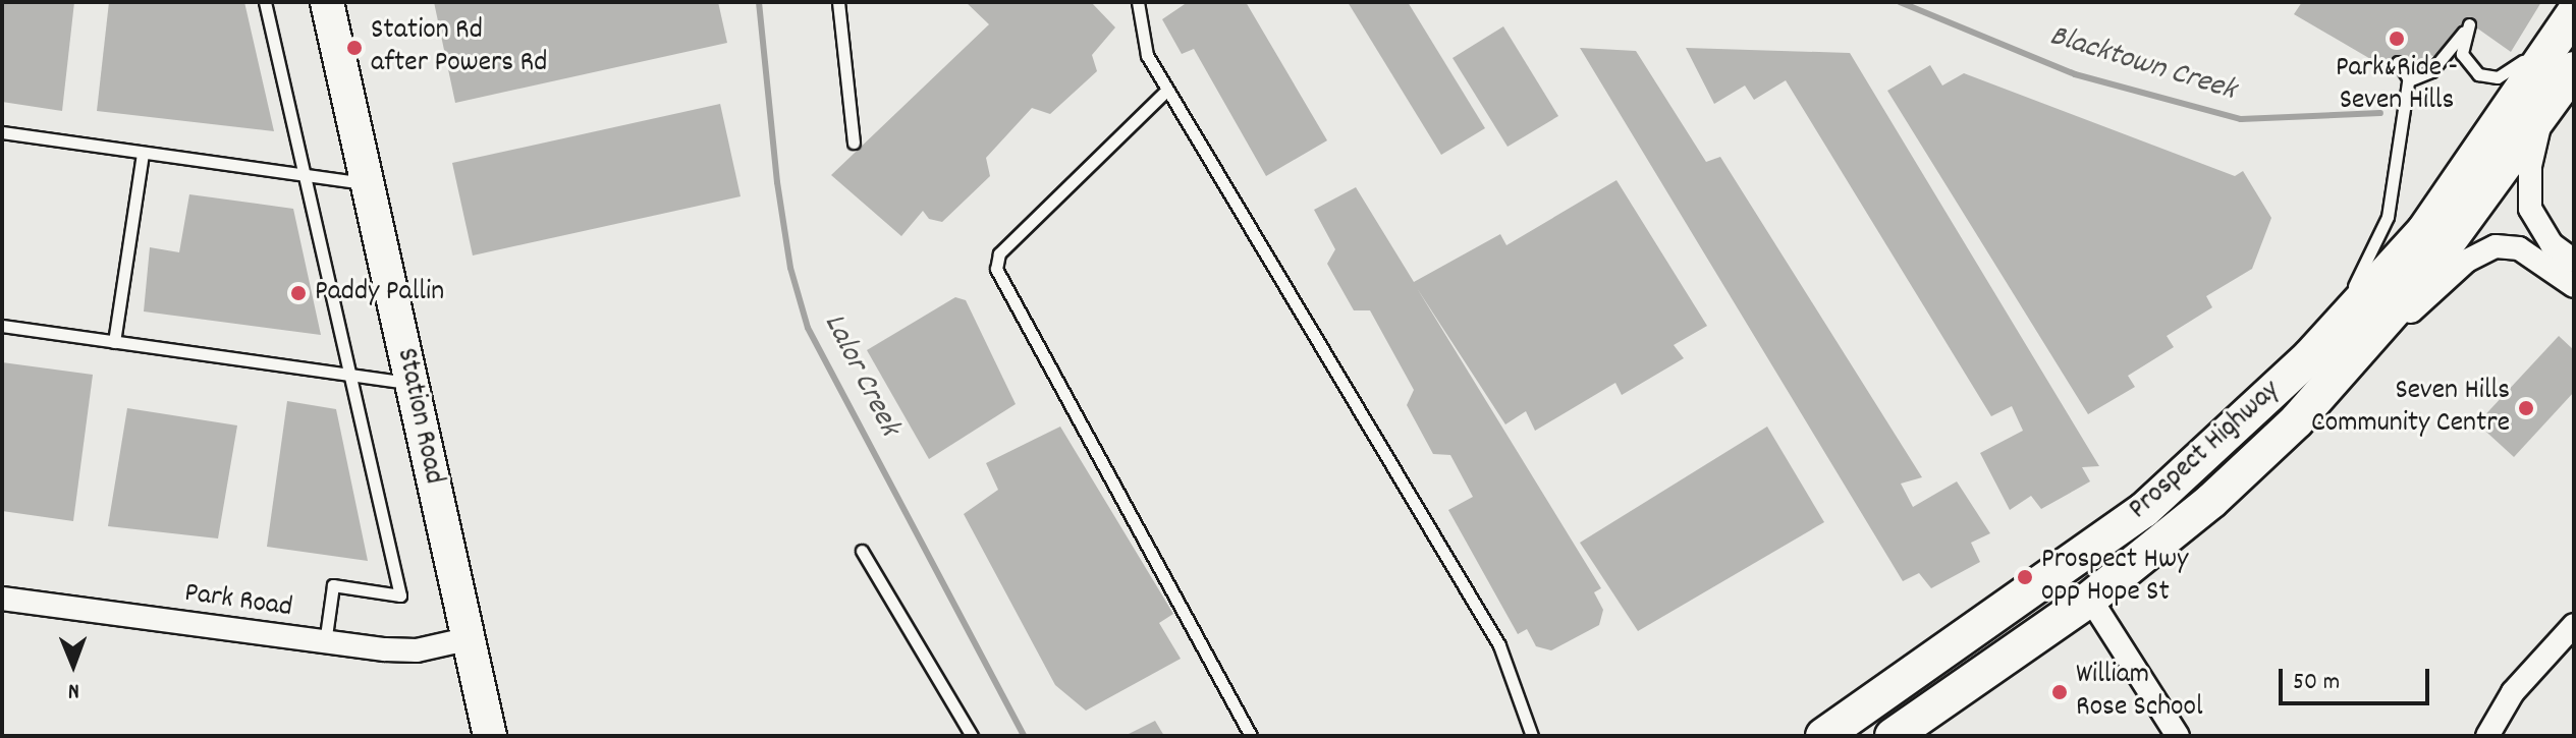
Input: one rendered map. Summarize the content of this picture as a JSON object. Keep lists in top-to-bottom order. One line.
{"streets":{"main road":["Station Road","Prospect Highway"],"street":["Park Road"]},"crossings":[["Station Road","Park Road"]],"water":["Blacktown Creek","Lalor Creek"],"places":["Park&Ride - Seven Hills","Station Rd after Powers Rd","Paddy Pallin","Seven Hills Community Centre","Prospect Hwy opp Hope St","William Rose School"],"scale_bar":"50 m","north":"bottom"}
